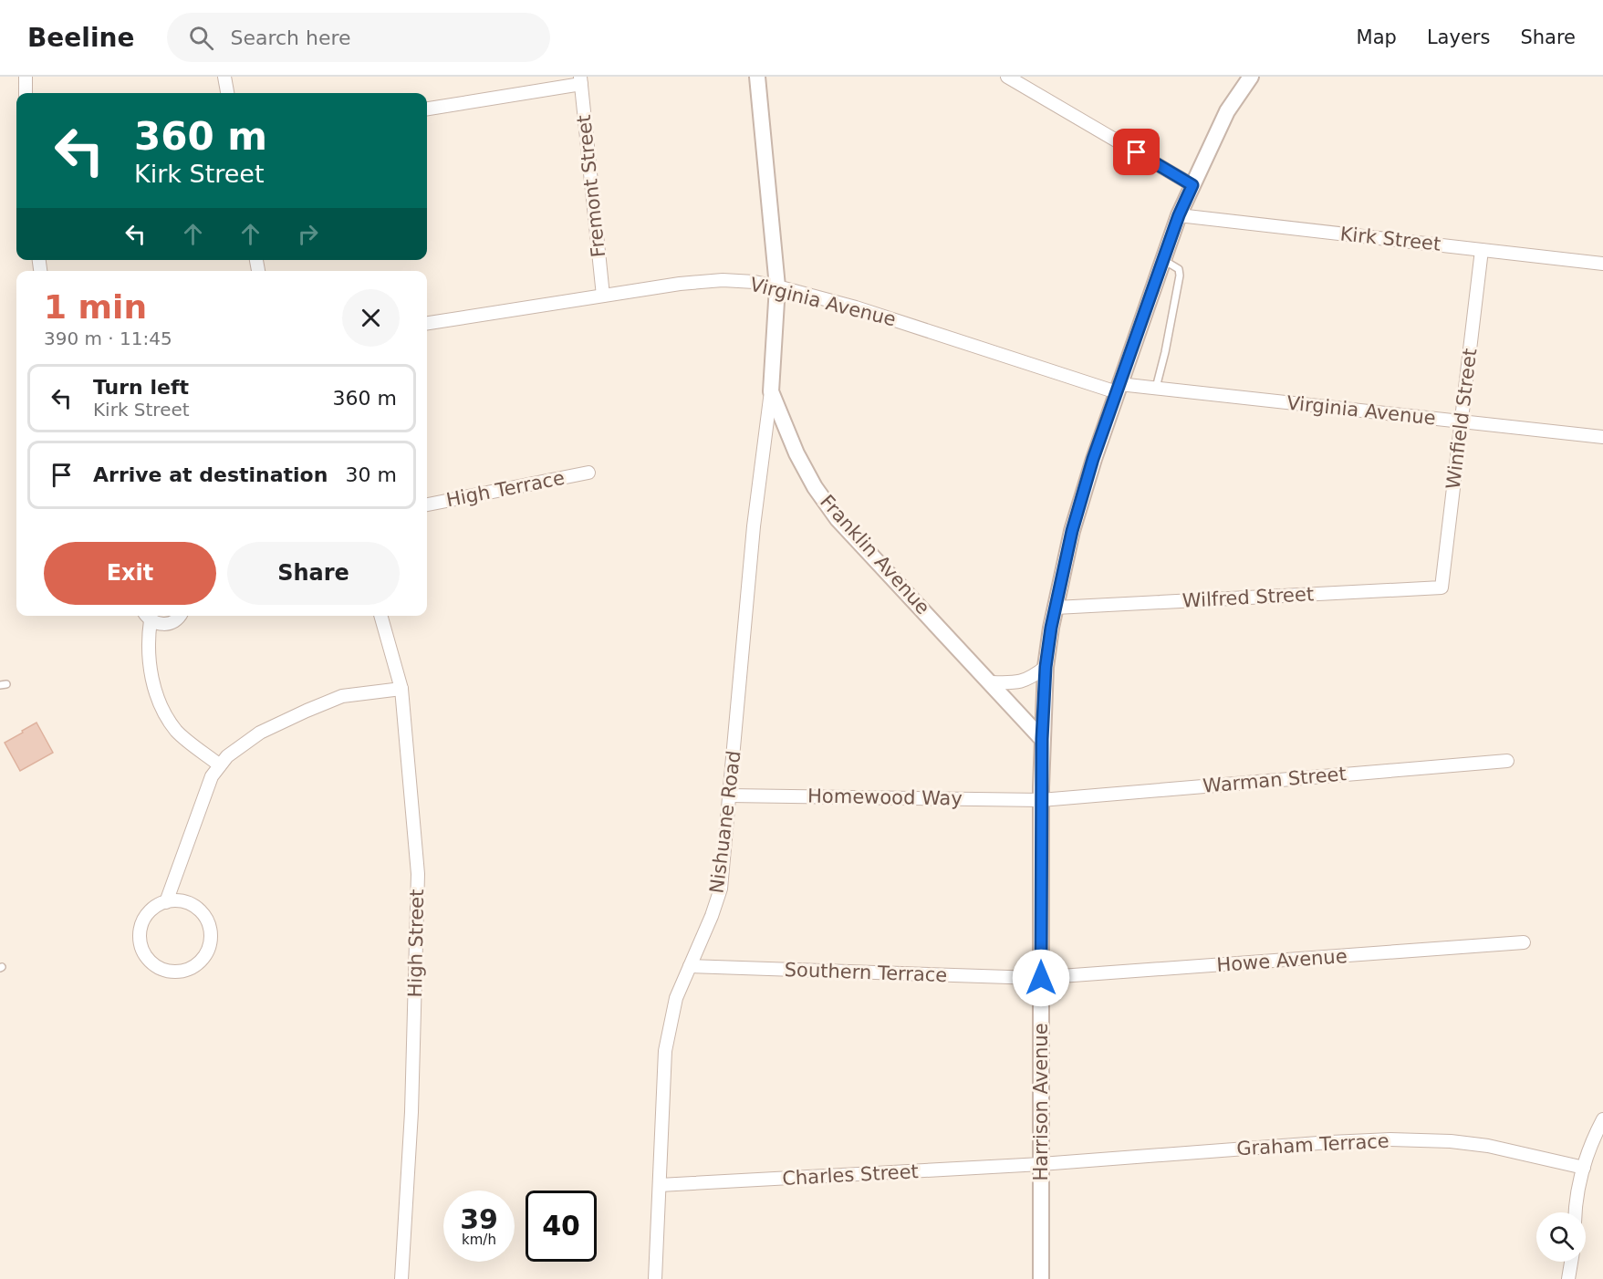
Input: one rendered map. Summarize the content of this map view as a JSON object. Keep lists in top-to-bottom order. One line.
{"streets":{"street":["Fremont Street","Kirk Street","Virginia Avenue","Winfield Street","High Terrace","Franklin Avenue","Wilfred Street","Warman Street","Homewood Way","Nishuane Road","High Street","Howe Avenue","Southern Terrace","Harrison Avenue","Graham Terrace","Charles Street"]},"crossings":[["Fremont Street","Virginia Avenue"],["Kirk Street","Winfield Street"],["Kirk Street","Harrison Avenue"],["Virginia Avenue","Winfield Street"],["Virginia Avenue","Franklin Avenue"],["Virginia Avenue","Harrison Avenue"],["Winfield Street","Wilfred Street"],["Franklin Avenue","Nishuane Road"],["Franklin Avenue","Harrison Avenue"],["Wilfred Street","Harrison Avenue"],["Warman Street","Homewood Way"],["Warman Street","Harrison Avenue"],["Homewood Way","Nishuane Road"],["Homewood Way","Harrison Avenue"],["Nishuane Road","Southern Terrace"],["Nishuane Road","Charles Street"],["Howe Avenue","Southern Terrace"],["Howe Avenue","Harrison Avenue"],["Southern Terrace","Harrison Avenue"],["Harrison Avenue","Graham Terrace"],["Harrison Avenue","Charles Street"],["Graham Terrace","Charles Street"]],"page":{"header":"Beeline","search":"Search here","nav":["Map","Layers","Share"],"turn":["360 m","Kirk Street"],"heading":["1 min","390 m · 11:45"],"list":[{"name":"Turn left","note":"Kirk Street","value":"360 m"},{"name":"Arrive at destination","value":"30 m"}],"buttons":["Exit","Share"],"speed":"39 km/h","limit":"40"}}
